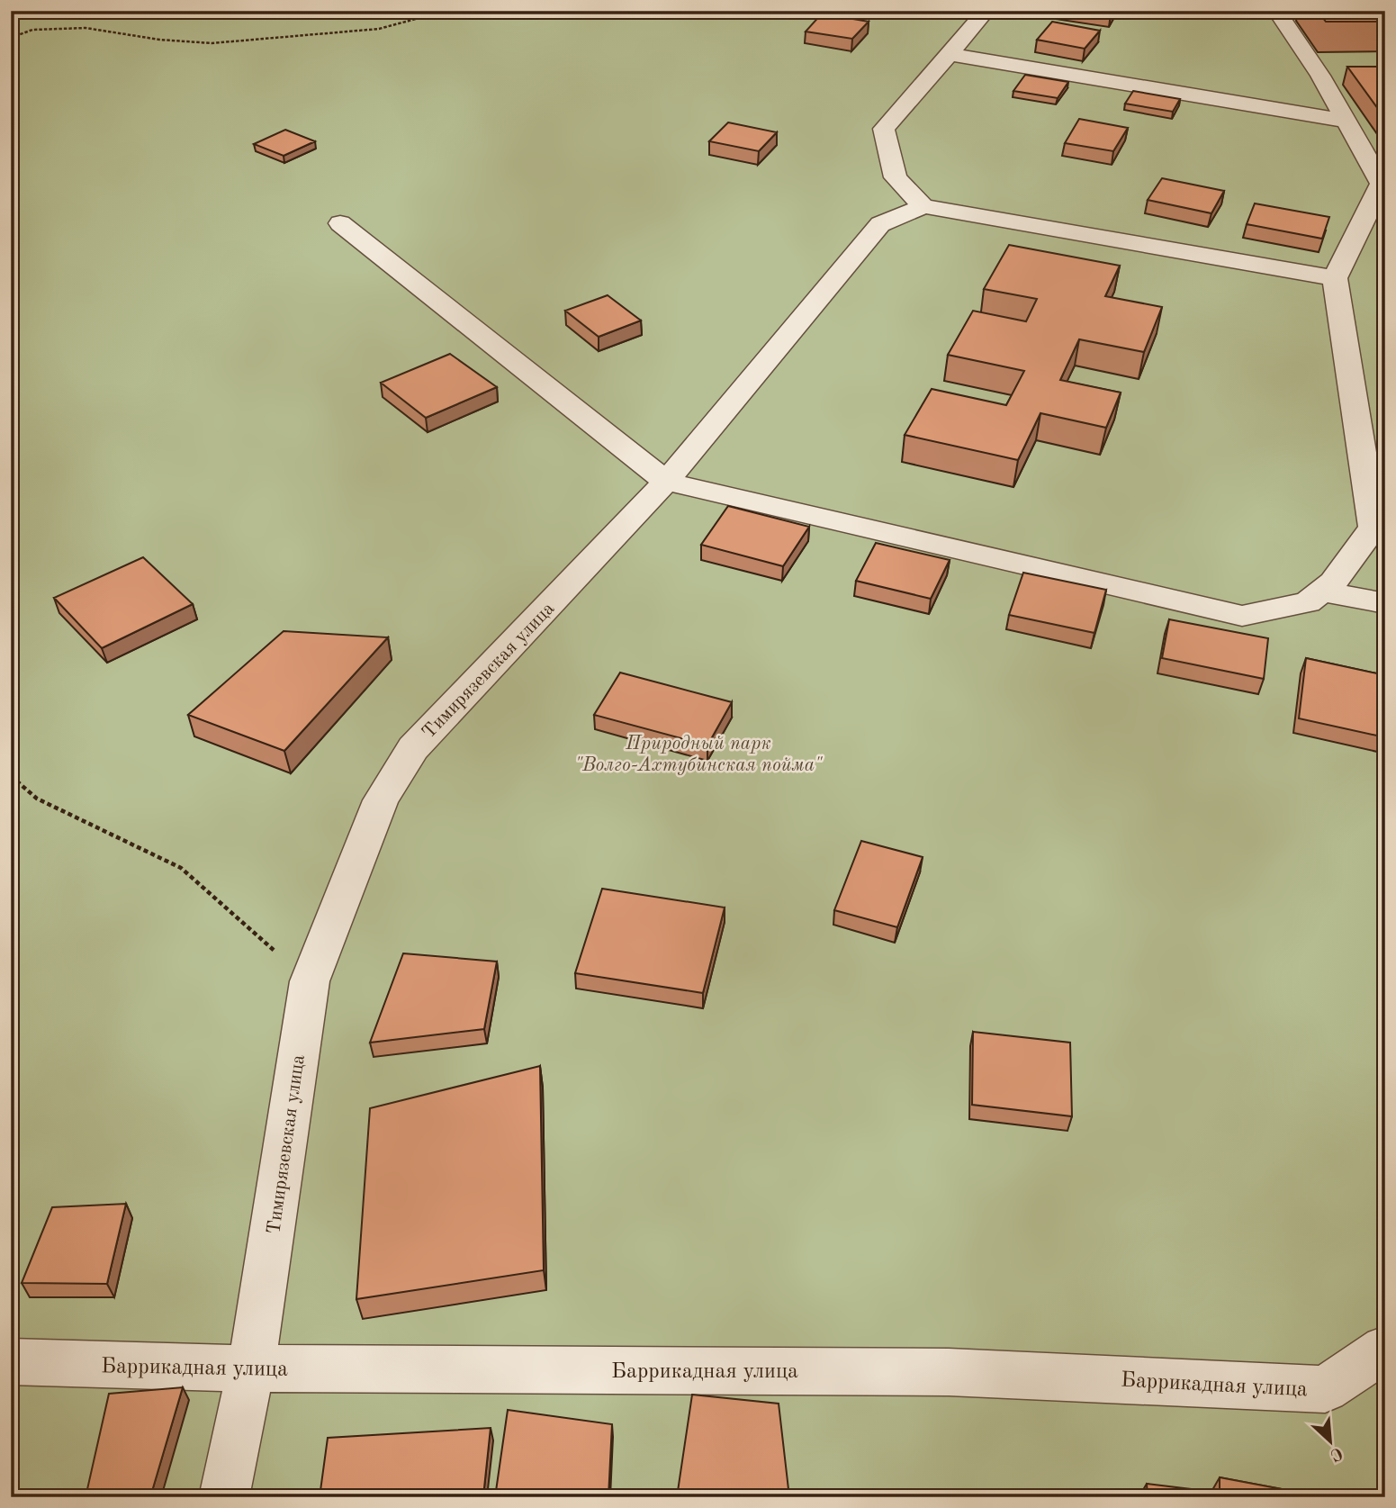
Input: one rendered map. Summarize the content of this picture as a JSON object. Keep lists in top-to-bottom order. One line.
{"streets":{"street":["Тимирязевская улица","Баррикадная улица"]},"crossings":[["Тимирязевская улица","Баррикадная улица"]],"parks":["Природный парк \"Волго-Ахтубинская пойма\""],"north":"bottom right"}
